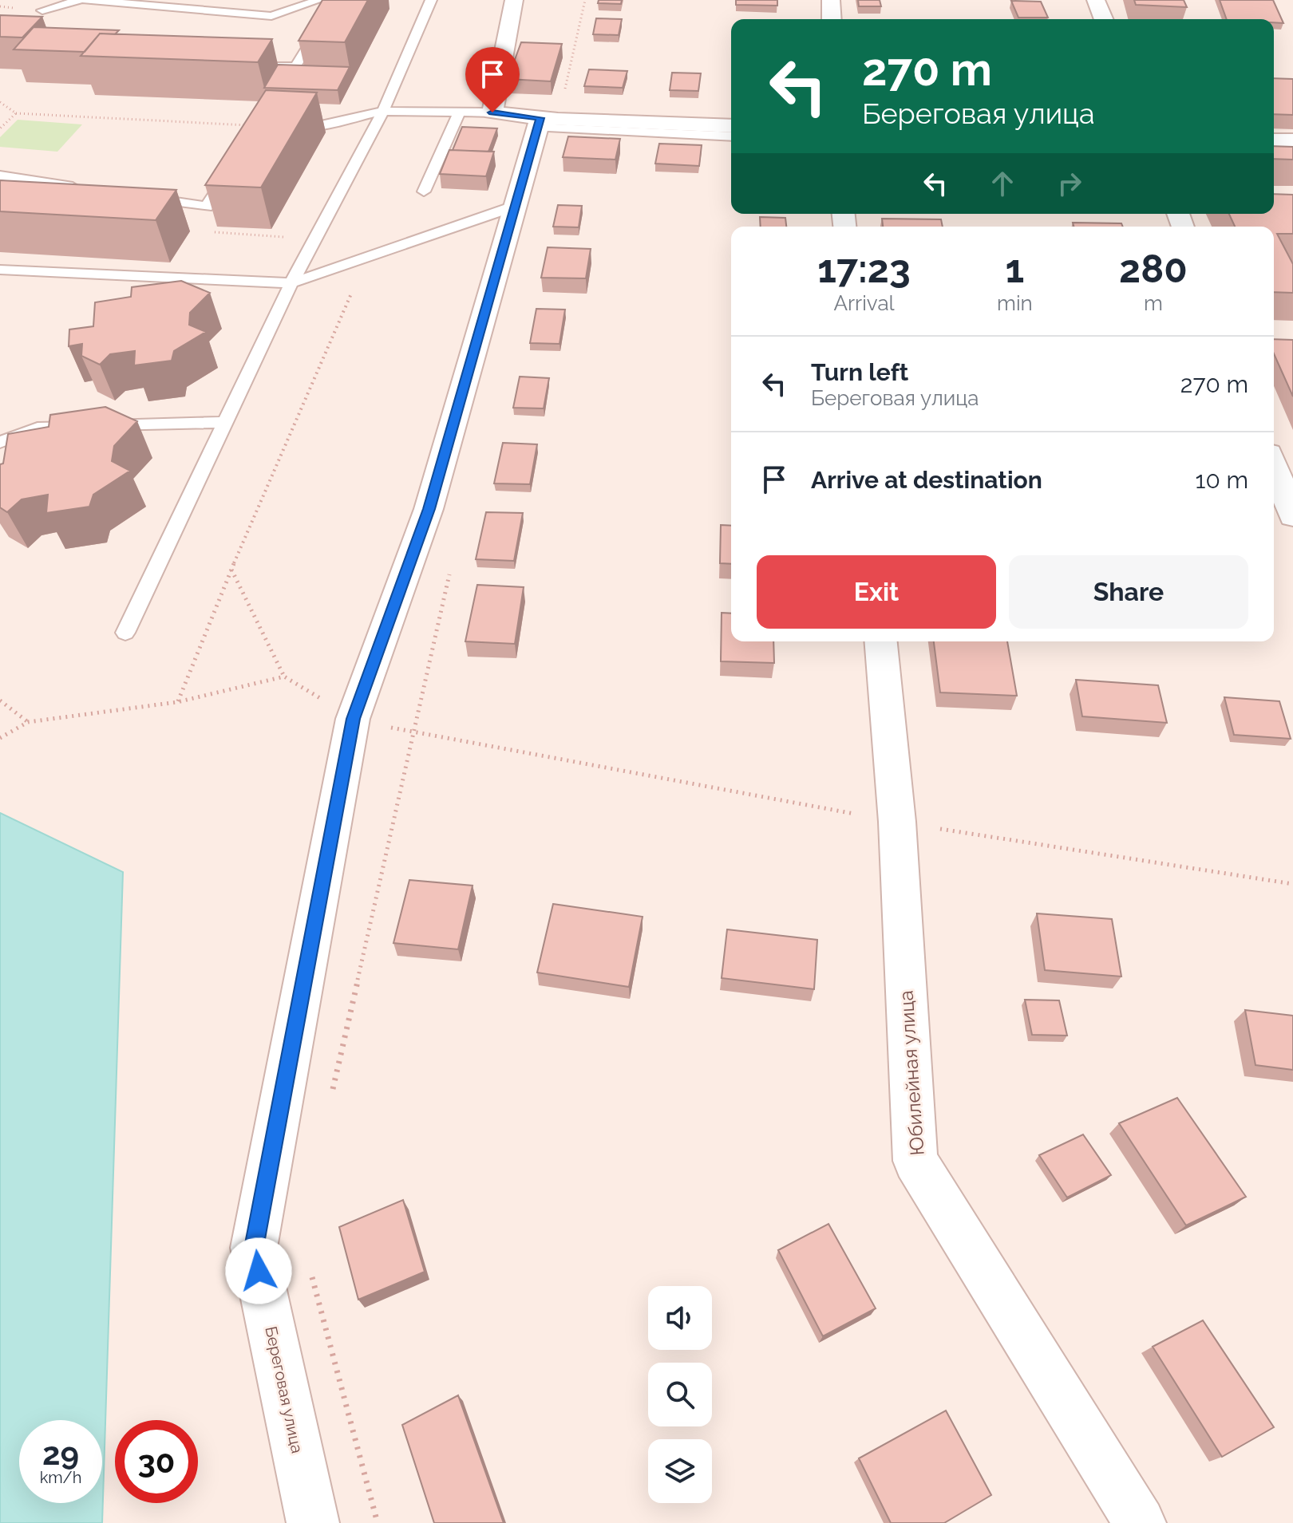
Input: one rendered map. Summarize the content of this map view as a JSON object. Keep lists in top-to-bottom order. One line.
{"streets":{"street":["Юбилейная улица","Береговая улица"]},"page":{"turn":["270 m","Береговая улица"],"eta":["17:23","Arrival","1","min","280","m"],"list":[{"name":"Turn left","note":"Береговая улица","value":"270 m"},{"name":"Arrive at destination","value":"10 m"}],"buttons":["Exit","Share"],"speed":"29 km/h","limit":"30"}}
